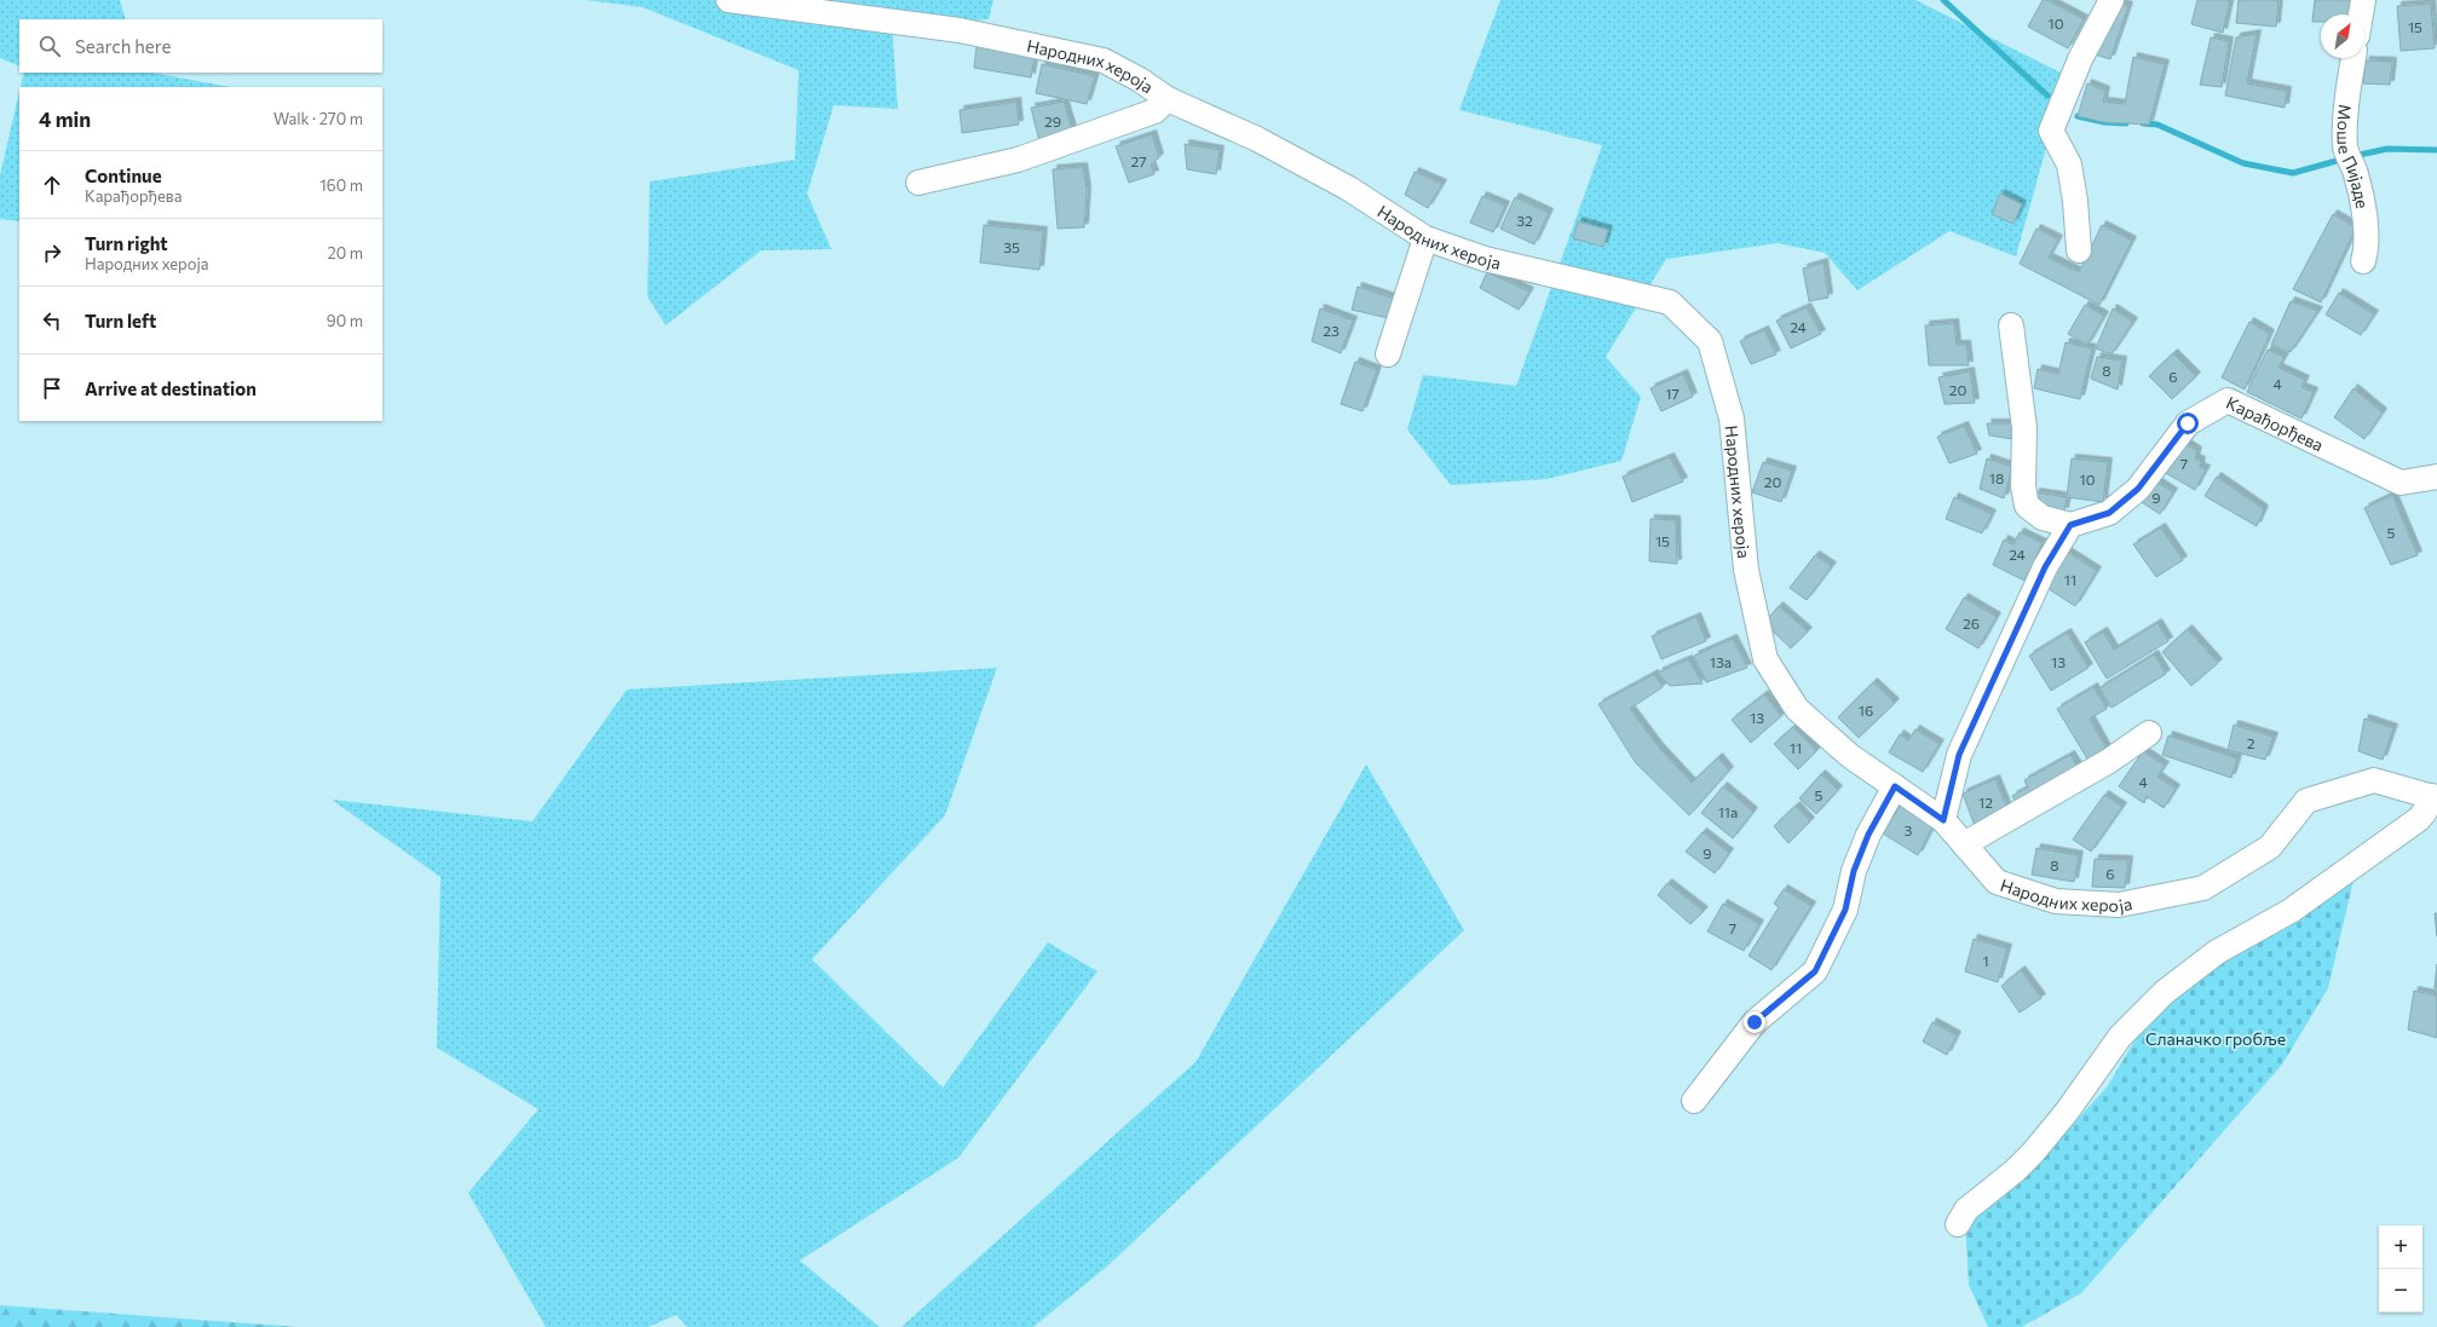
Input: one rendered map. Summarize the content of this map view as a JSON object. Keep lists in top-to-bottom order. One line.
{"streets":{"street":["Народних хероја","Моше Пијаде","Карађорђева"]},"parks":["Сланачко гробље"],"house_numbers":["10","15","29","27","32","35","24","23","8","6","4","20","17","7","18","10","20","9","5","15","24","11","26","13a","13","16","13","2","11","4","5","12","11a","3","9","8","6","7","1"],"north":"top right","page":{"search":"Search here","heading":["4 min","Walk · 270 m"],"list":[["Continue","Карађорђева","160 m"],["Turn right","Народних хероја","20 m"],["Turn left","90 m"],"Arrive at destination"],"map_buttons":["+","−"]}}
